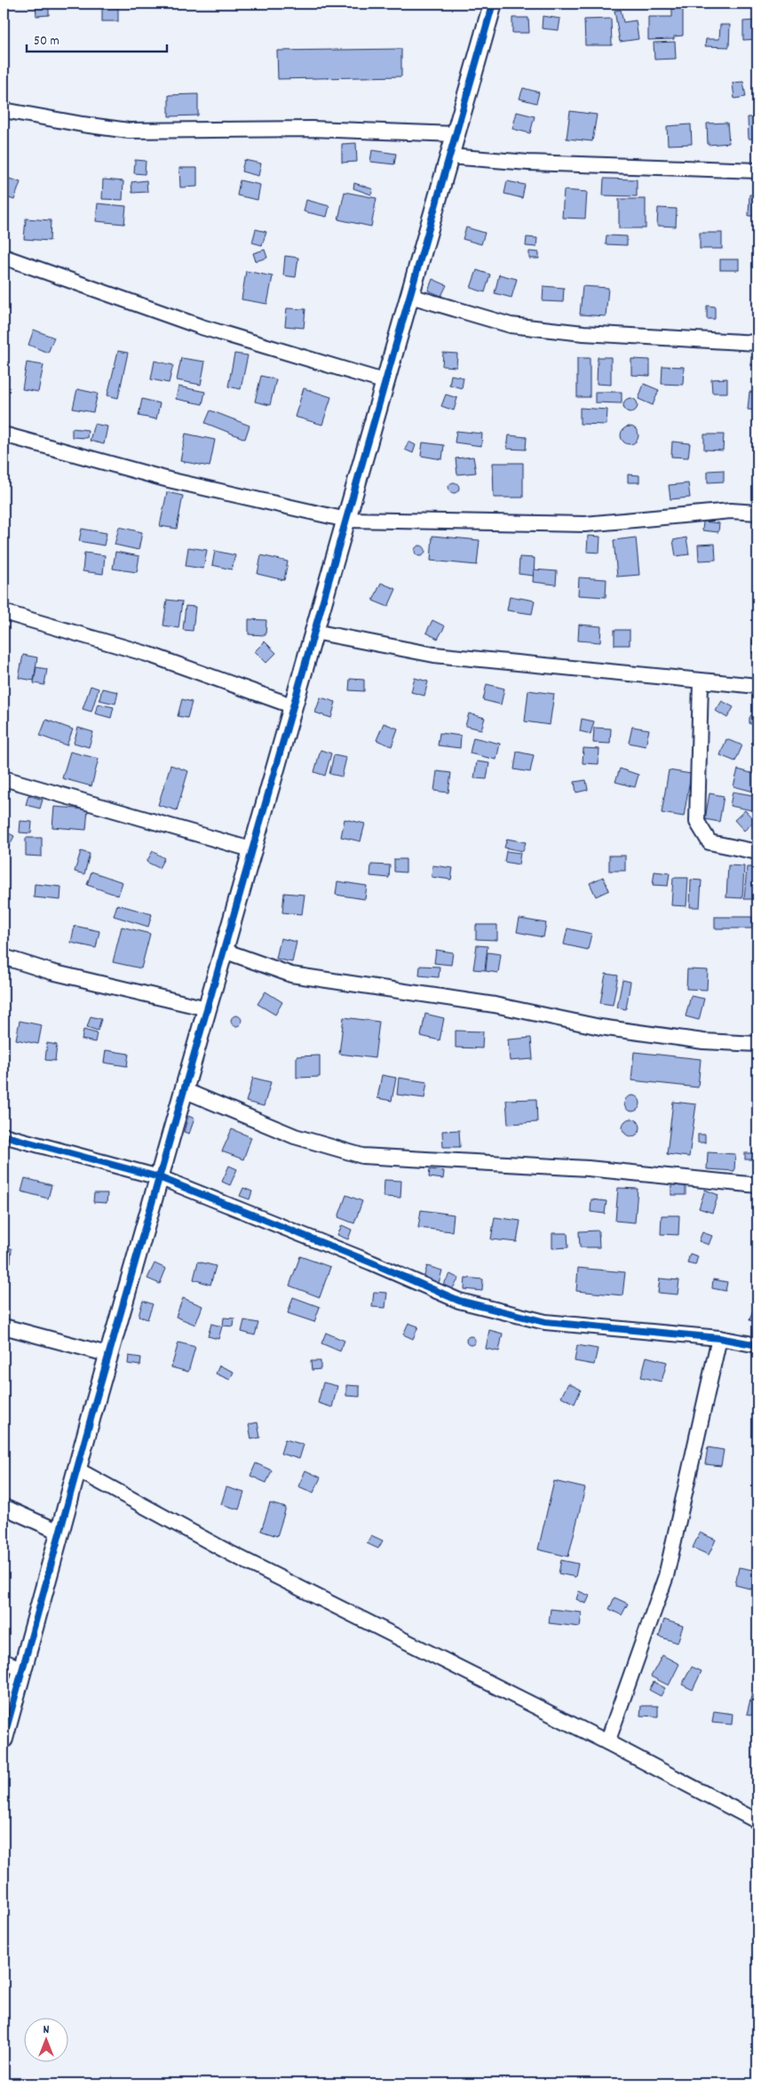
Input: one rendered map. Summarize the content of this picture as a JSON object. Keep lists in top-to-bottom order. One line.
{"scale_bar":"50 m","north":"top"}
